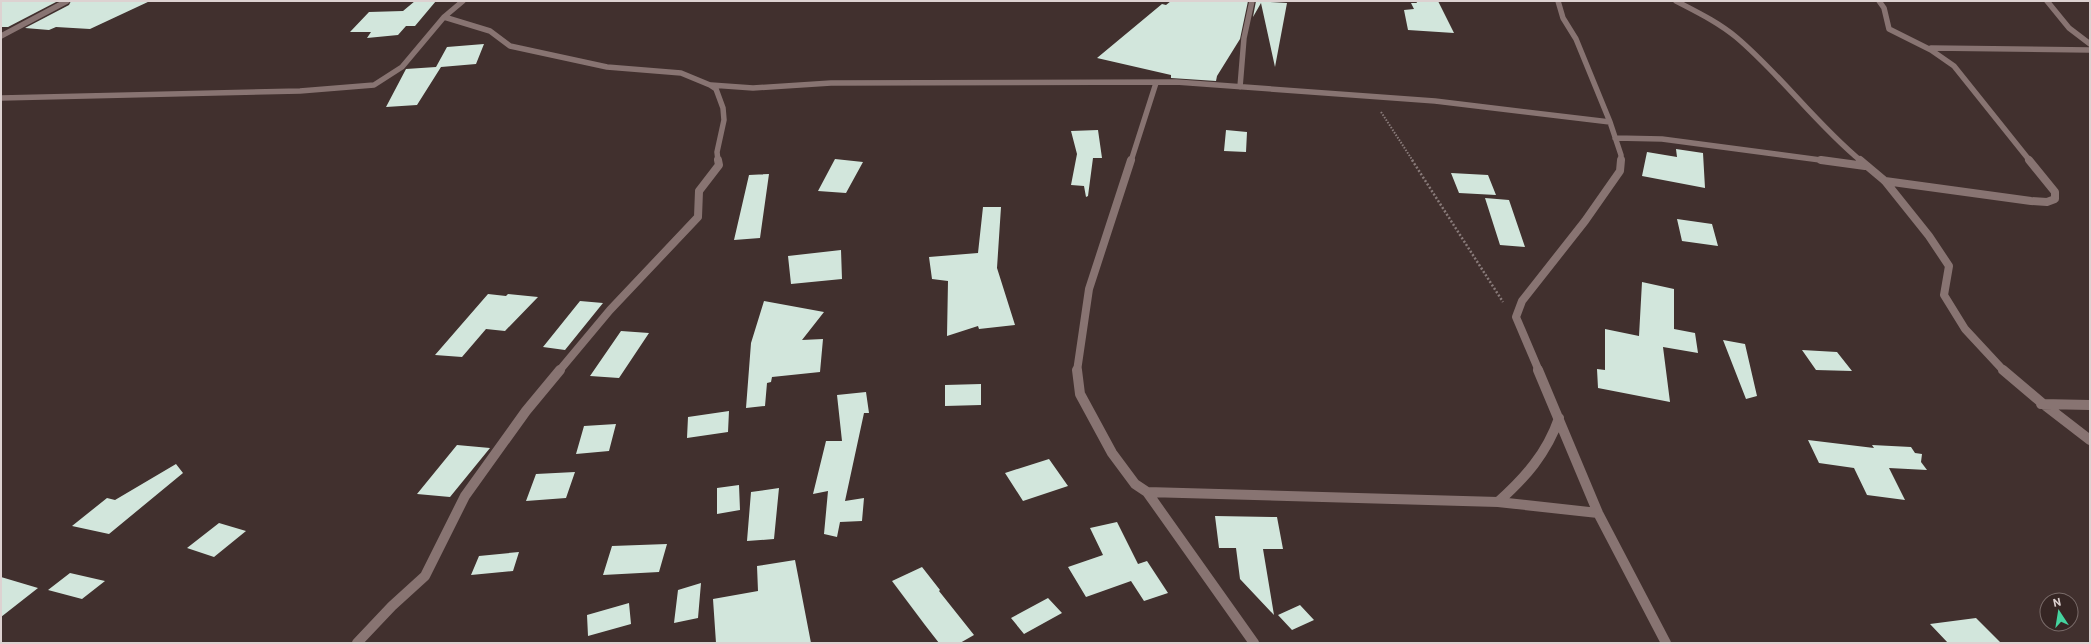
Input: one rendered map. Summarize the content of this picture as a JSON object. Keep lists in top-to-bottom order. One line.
{"north":"top"}
